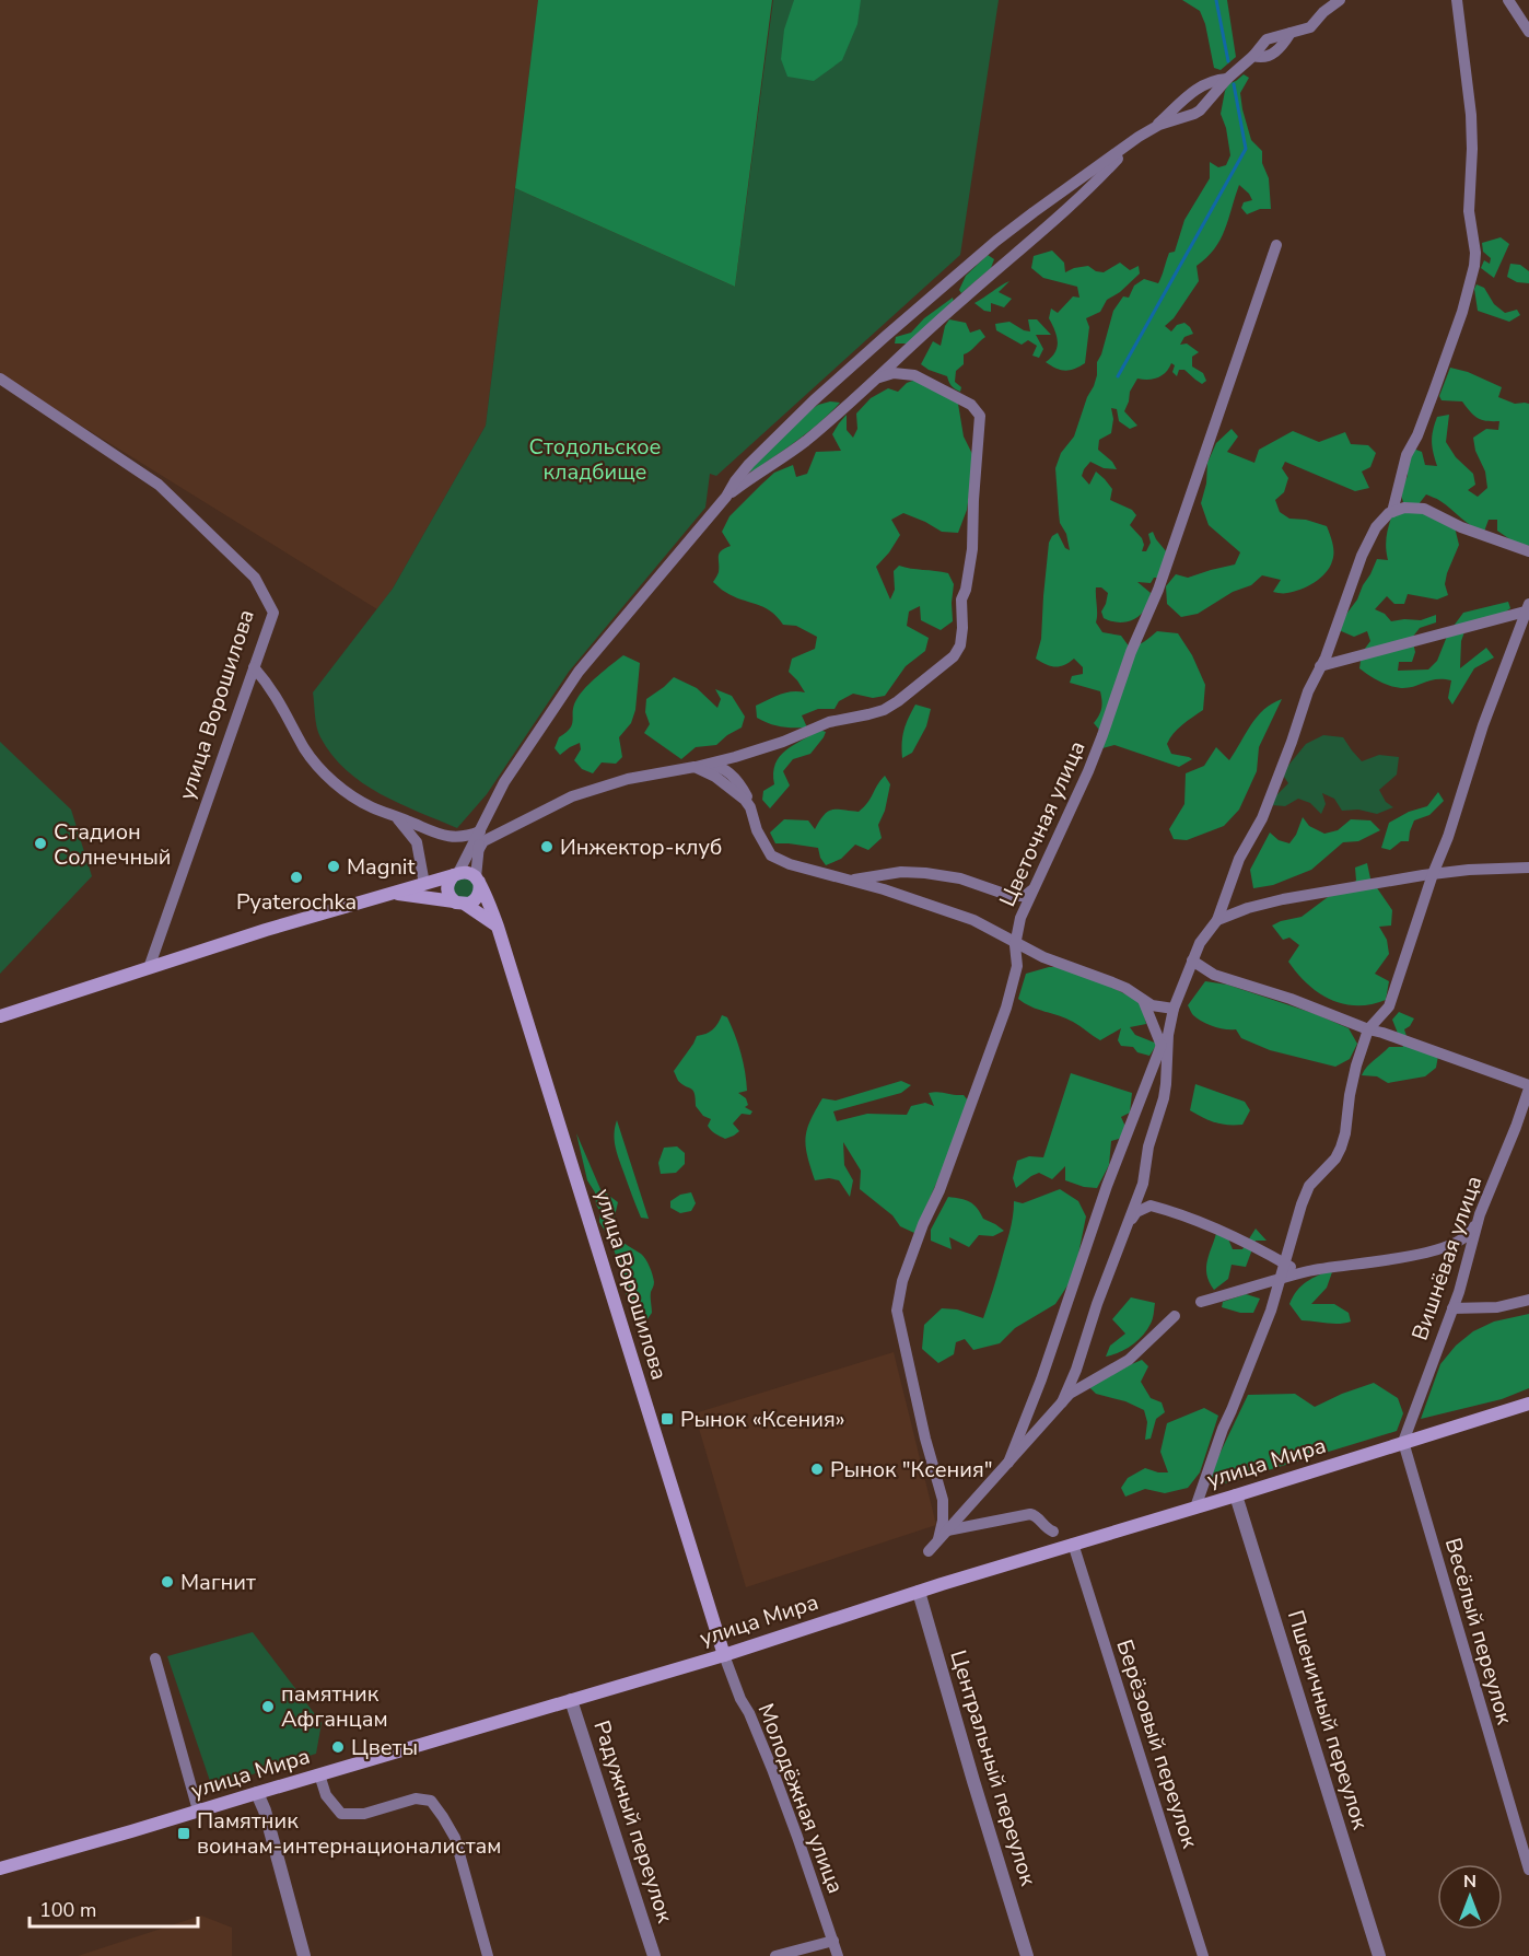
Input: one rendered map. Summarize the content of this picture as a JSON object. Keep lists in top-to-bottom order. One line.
{"streets":{"main road":["улица Ворошилова","улица Мира"],"street":["Цветочная улица","Вишнёвая улица","Весёлый переулок","Пшеничный переулок","Берёзовый переулок","Центральный переулок","Молодёжная улица","Радужный переулок"]},"crossings":[["улица Ворошилова","улица Мира"],["улица Ворошилова","Молодёжная улица"],["Вишнёвая улица","улица Мира"],["Вишнёвая улица","Весёлый переулок"],["улица Мира","Весёлый переулок"],["улица Мира","Пшеничный переулок"],["улица Мира","Берёзовый переулок"],["улица Мира","Центральный переулок"],["улица Мира","Молодёжная улица"],["улица Мира","Радужный переулок"]],"parks":["Стодольское кладбище"],"places":{"other":["Стадион Солнечный","Инжектор-клуб","Magnit","Pyaterochka","Рынок \"Ксения\"","Магнит","памятник Афганцам","Цветы"],"transit":["Рынок «Ксения»","Памятник воинам‐интернационалистам"]},"scale_bar":"100 m","north":"top"}
